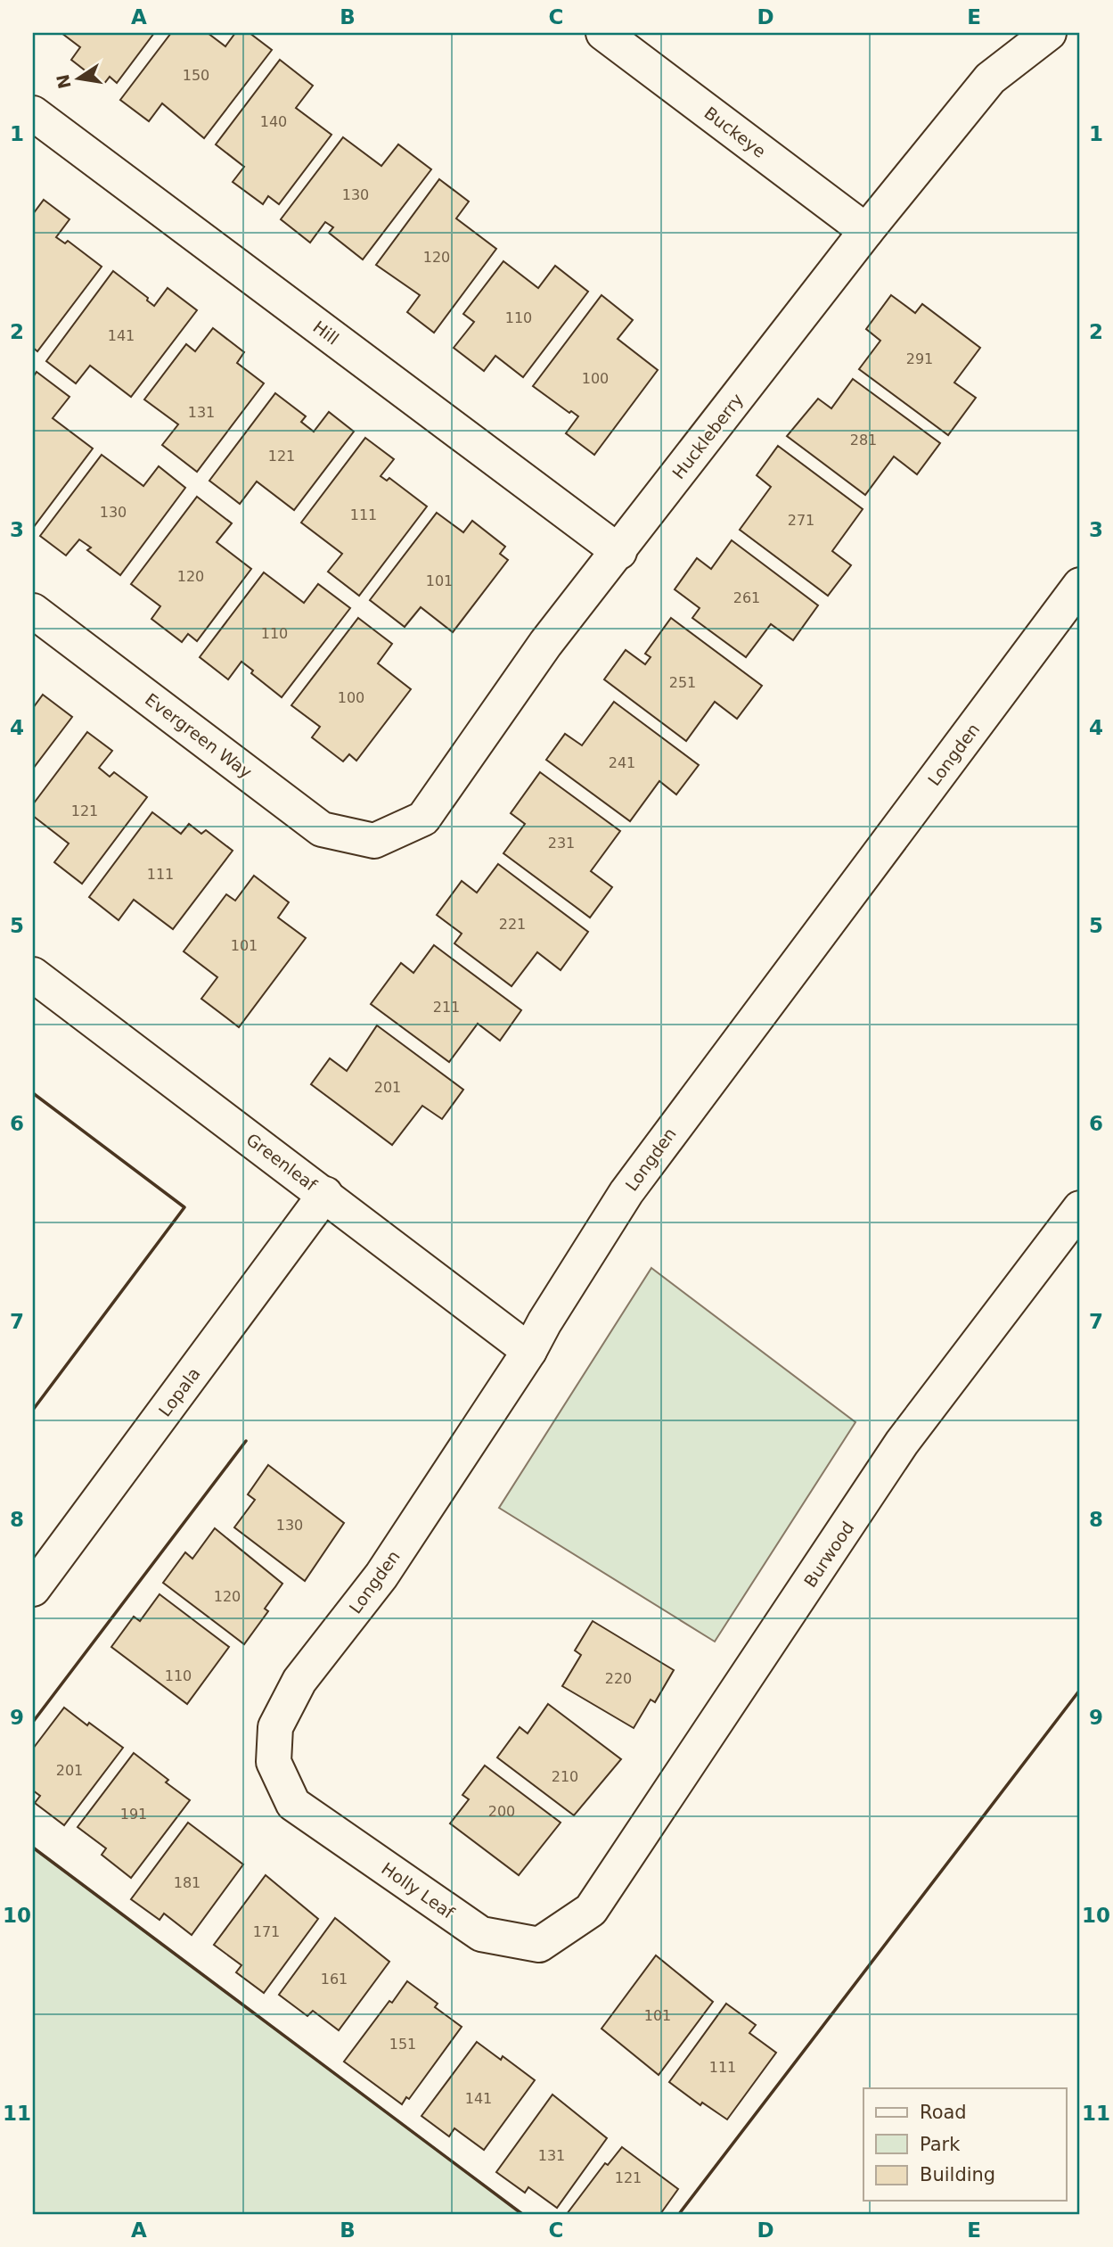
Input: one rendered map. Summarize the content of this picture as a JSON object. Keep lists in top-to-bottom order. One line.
{"streets":{"street":["Buckeye","Hill","Huckleberry","Evergreen Way","Longden","Greenleaf","Lopala","Burwood","Holly Leaf"]},"crossings":[["Buckeye","Huckleberry"],["Hill","Huckleberry"],["Huckleberry","Evergreen Way"],["Longden","Greenleaf"],["Longden","Holly Leaf"],["Greenleaf","Lopala"],["Burwood","Holly Leaf"]],"house_numbers":["150","140","130","120","110","141","291","100","131","281","121","130","111","271","120","101","261","110","251","100","241","121","231","111","221","101","211","201","130","120","110","220","201","210","200","191","181","171","161","101","151","111","141","131","121"],"legend":["Road","Park","Building"],"north":"left","grid":{"columns":["A","B","C","D","E"],"rows":["1","2","3","4","5","6","7","8","9","10","11"]}}
